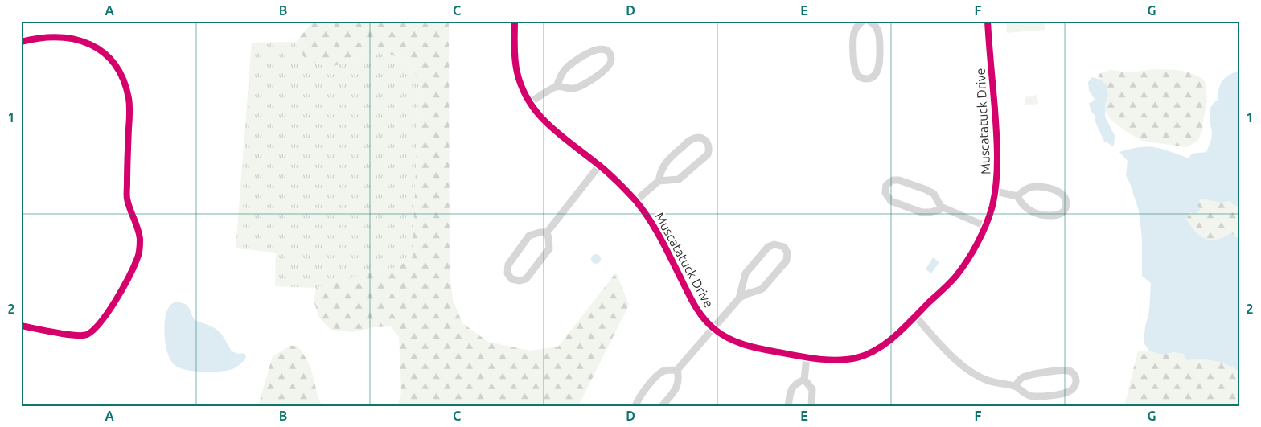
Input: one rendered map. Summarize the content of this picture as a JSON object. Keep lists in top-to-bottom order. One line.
{"streets":{"street":["Muscatatuck Drive"]},"grid":{"columns":["A","B","C","D","E","F","G"],"rows":["1","2"]}}
